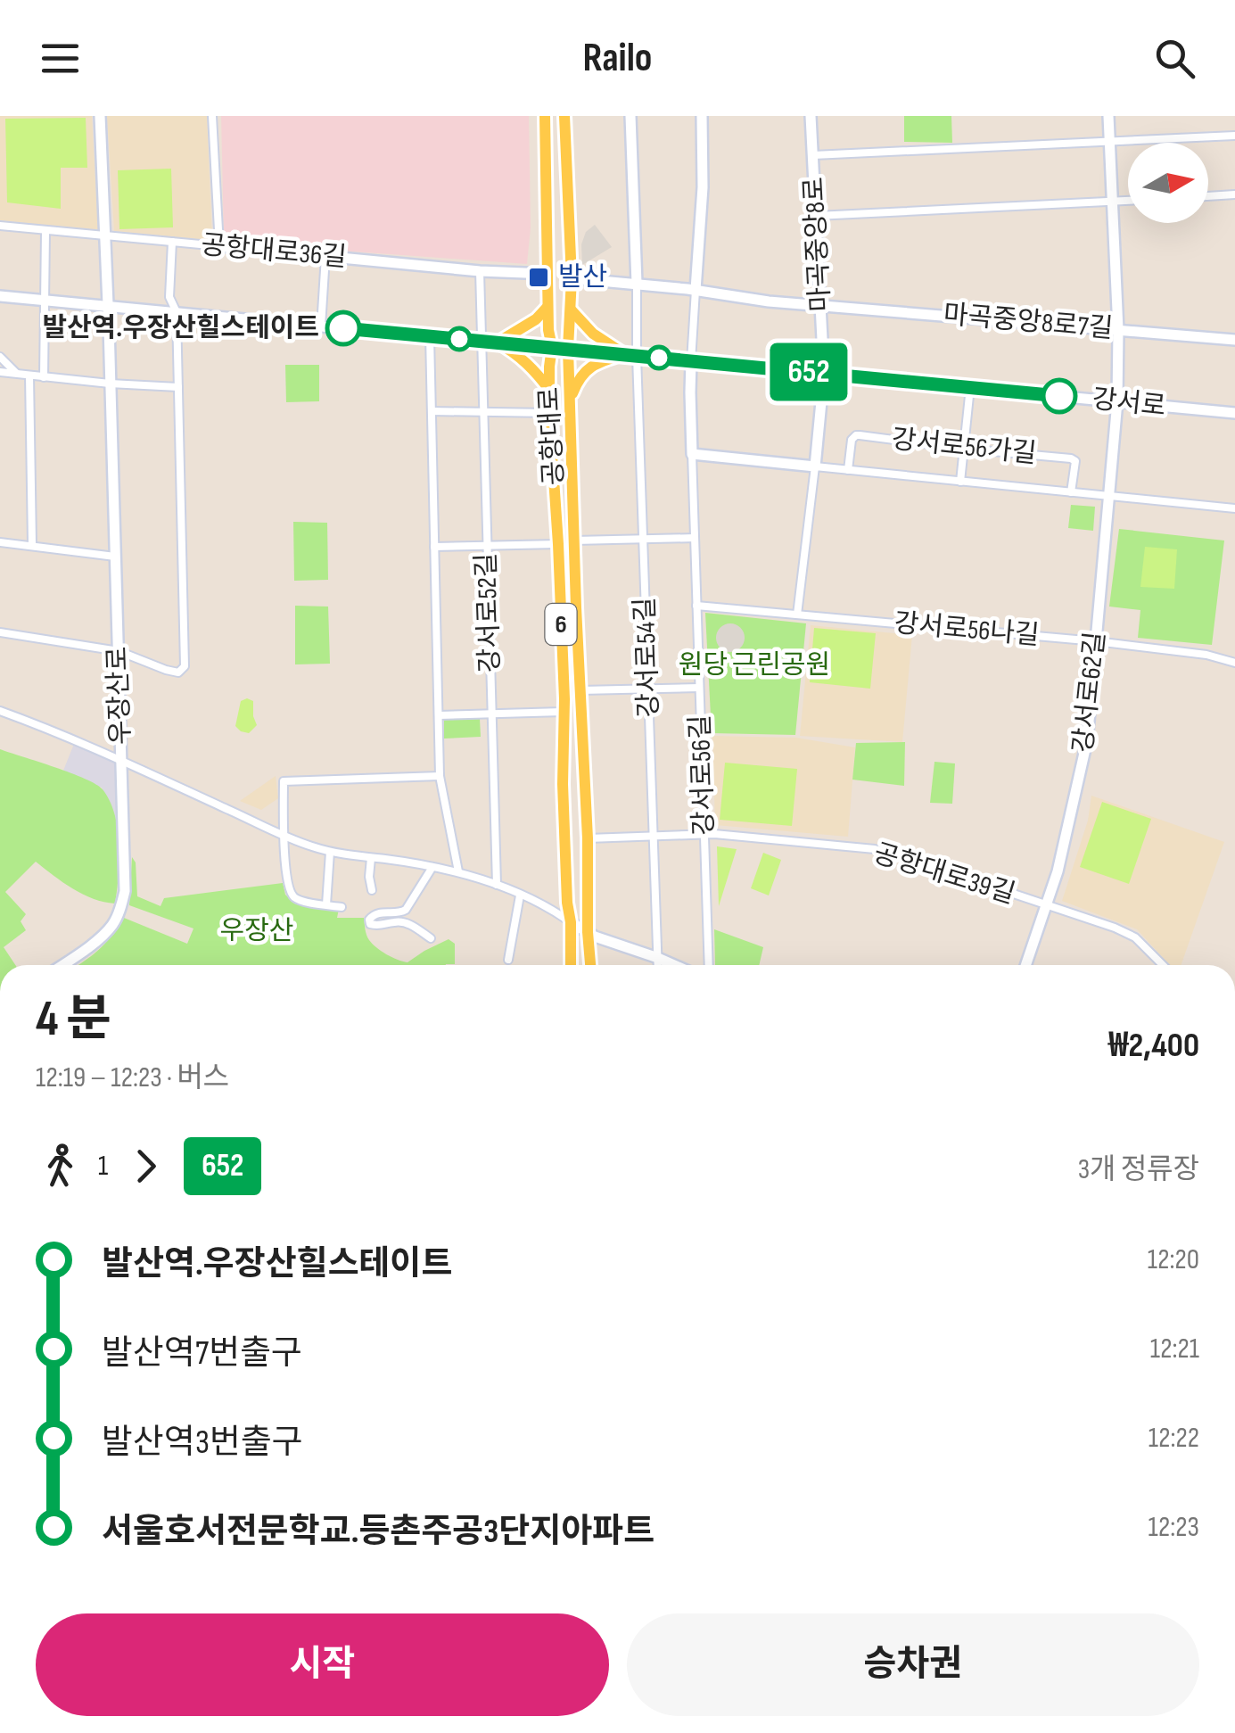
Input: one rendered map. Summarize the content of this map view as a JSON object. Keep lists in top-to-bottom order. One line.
{"streets":{"main road":["공항대로","6"],"street":["마곡중앙8로","공항대로36길","마곡중앙8로7길","강서로","강서로56가길","강서로52길","강서로56나길","강서로54길","강서로62길","우장산로","강서로56길","공항대로39길"]},"crossings":[["마곡중앙8로","마곡중앙8로7길"],["마곡중앙8로","강서로"],["공항대로36길","공항대로"],["마곡중앙8로7길","강서로62길"],["강서로","공항대로"],["강서로","강서로52길"],["강서로","강서로54길"],["강서로","강서로62길"],["강서로","우장산로"],["강서로","강서로56길"],["공항대로","공항대로39길"],["강서로56가길","강서로62길"],["강서로56가길","강서로56길"],["강서로56나길","강서로62길"],["강서로56나길","강서로56길"],["강서로54길","공항대로39길"],["강서로62길","공항대로39길"],["강서로56길","공항대로39길"]],"parks":["원당 근린공원","우장산"],"places":{"transit":["발산"],"other":["발산역.우장산힐스테이트"]},"lines":["bus line 652"],"north":"right","page":{"header":"Railo","on_map":"652","heading":["4 분","12:19 – 12:23 · 버스","₩2,400"],"legs":["1","652","3개 정류장"],"list":[{"name":"발산역.우장산힐스테이트","value":"12:20"},{"name":"발산역7번출구","value":"12:21"},{"name":"발산역3번출구","value":"12:22"},{"name":"서울호서전문학교.등촌주공3단지아파트","value":"12:23"}],"buttons":["시작","승차권"]}}
